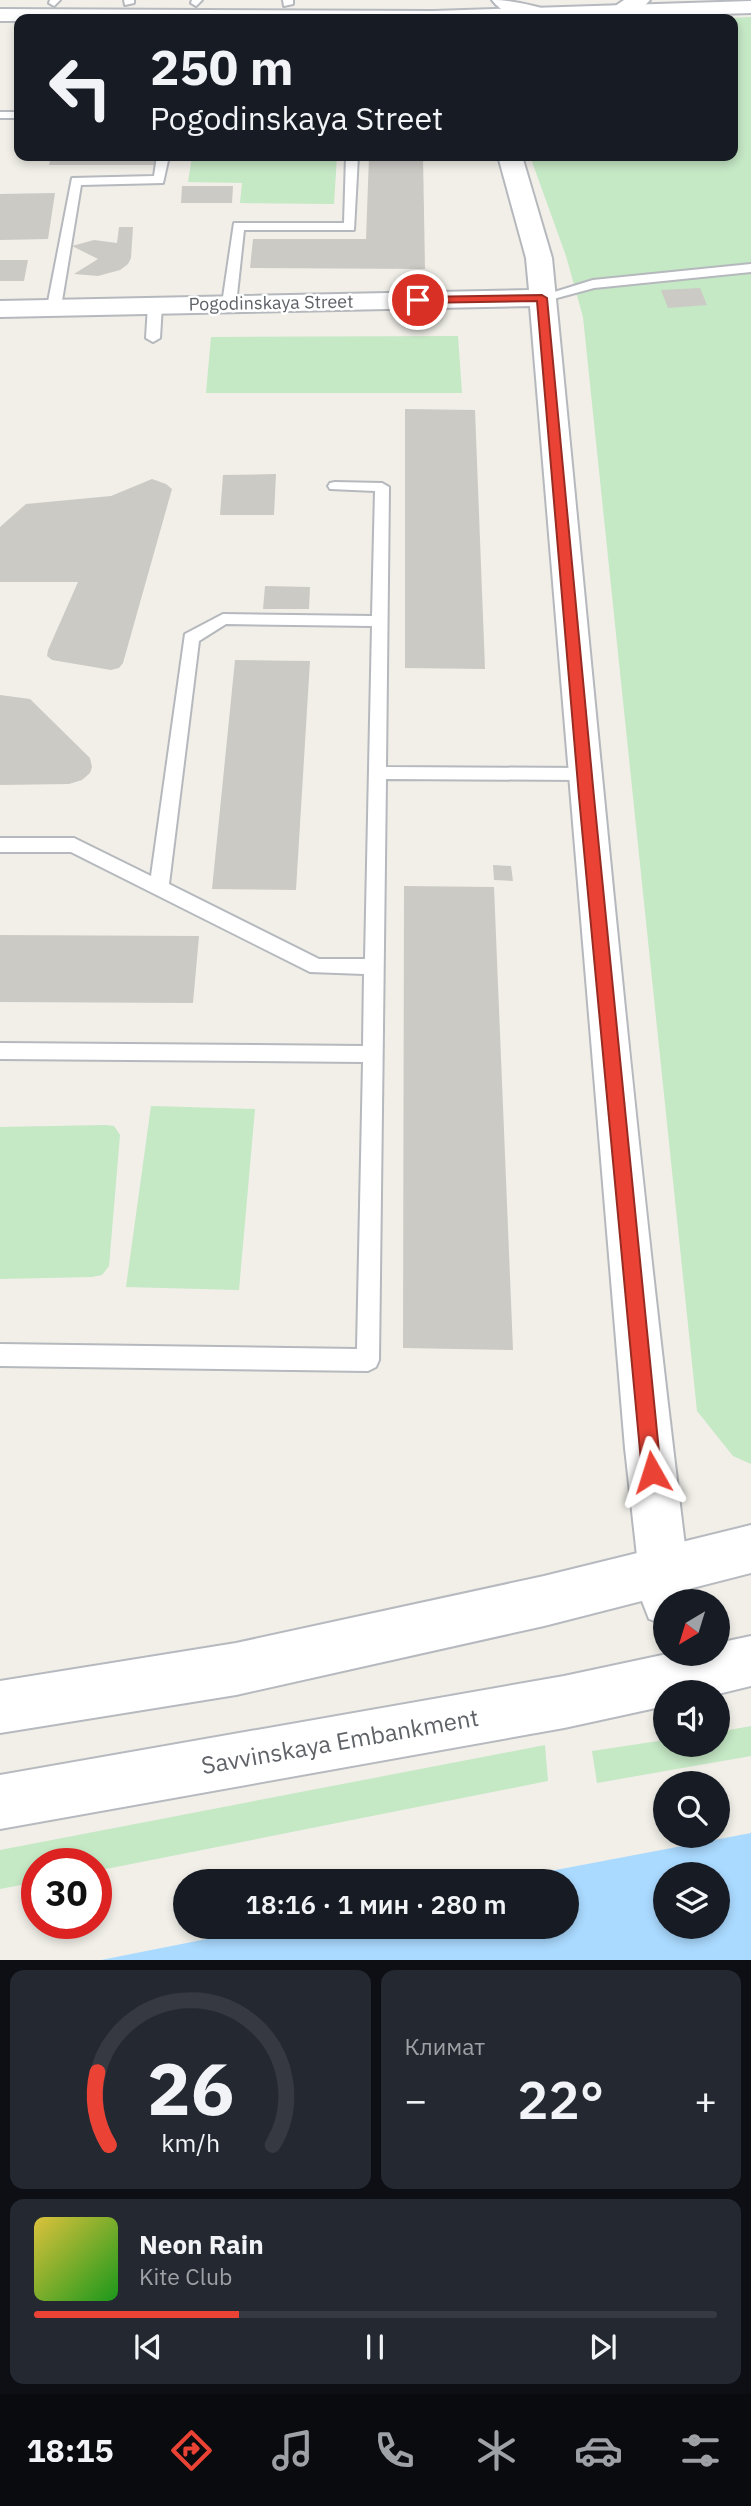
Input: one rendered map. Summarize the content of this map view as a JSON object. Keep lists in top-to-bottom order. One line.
{"streets":{"main road":["Pogodinskaya Street","Savvinskaya Embankment"]},"north":"bottom left","page":{"turn":["250 m","Pogodinskaya Street"],"limit":"30","trip":"18:16 · 1 мин · 280 m","tile":"Климат","heat":["−","22°","+"],"song":["Neon Rain","Kite Club"],"tabs":"18:15","gauge":["26","km/h"]}}
